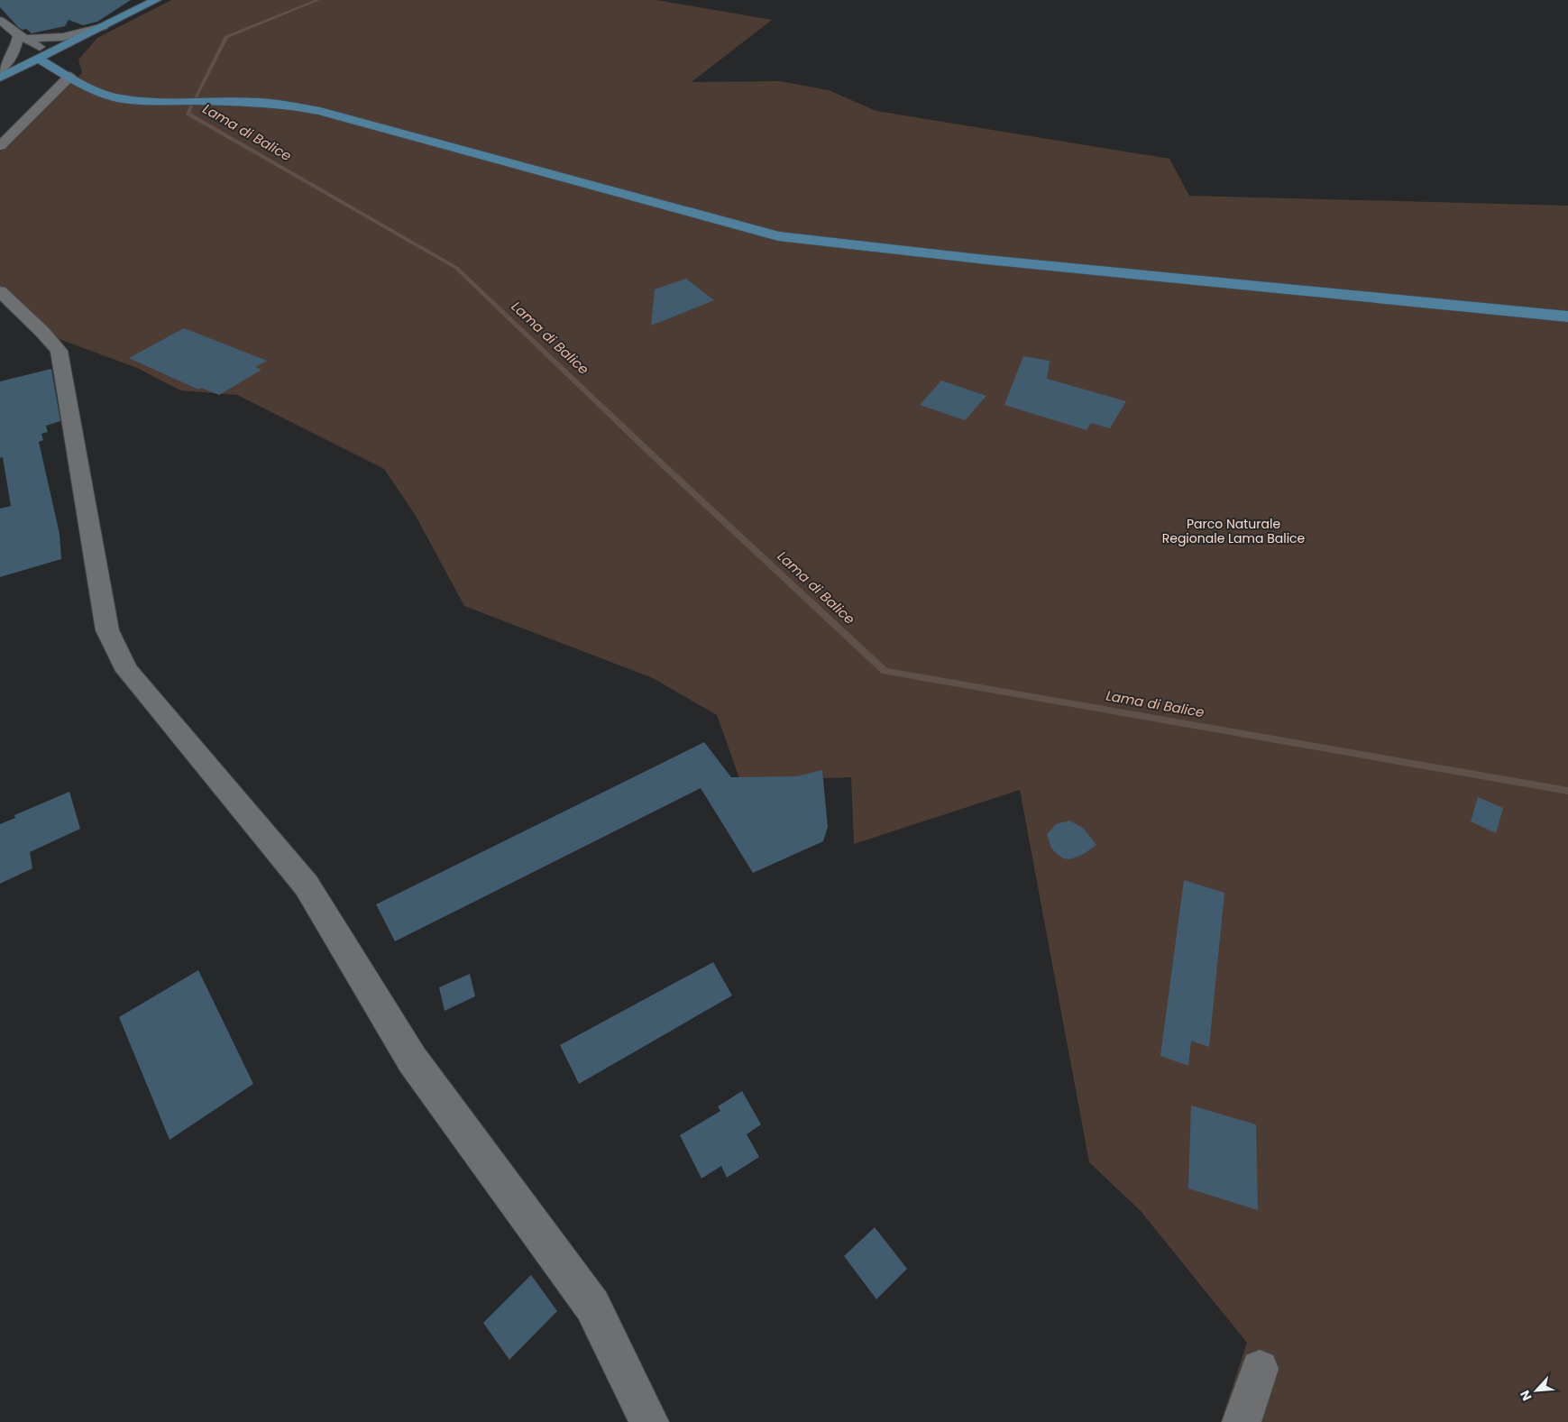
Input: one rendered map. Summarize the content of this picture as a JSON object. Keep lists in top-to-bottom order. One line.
{"water":["Lama di Balice"],"parks":["Parco Naturale Regionale Lama Balice"],"north":"bottom left"}
